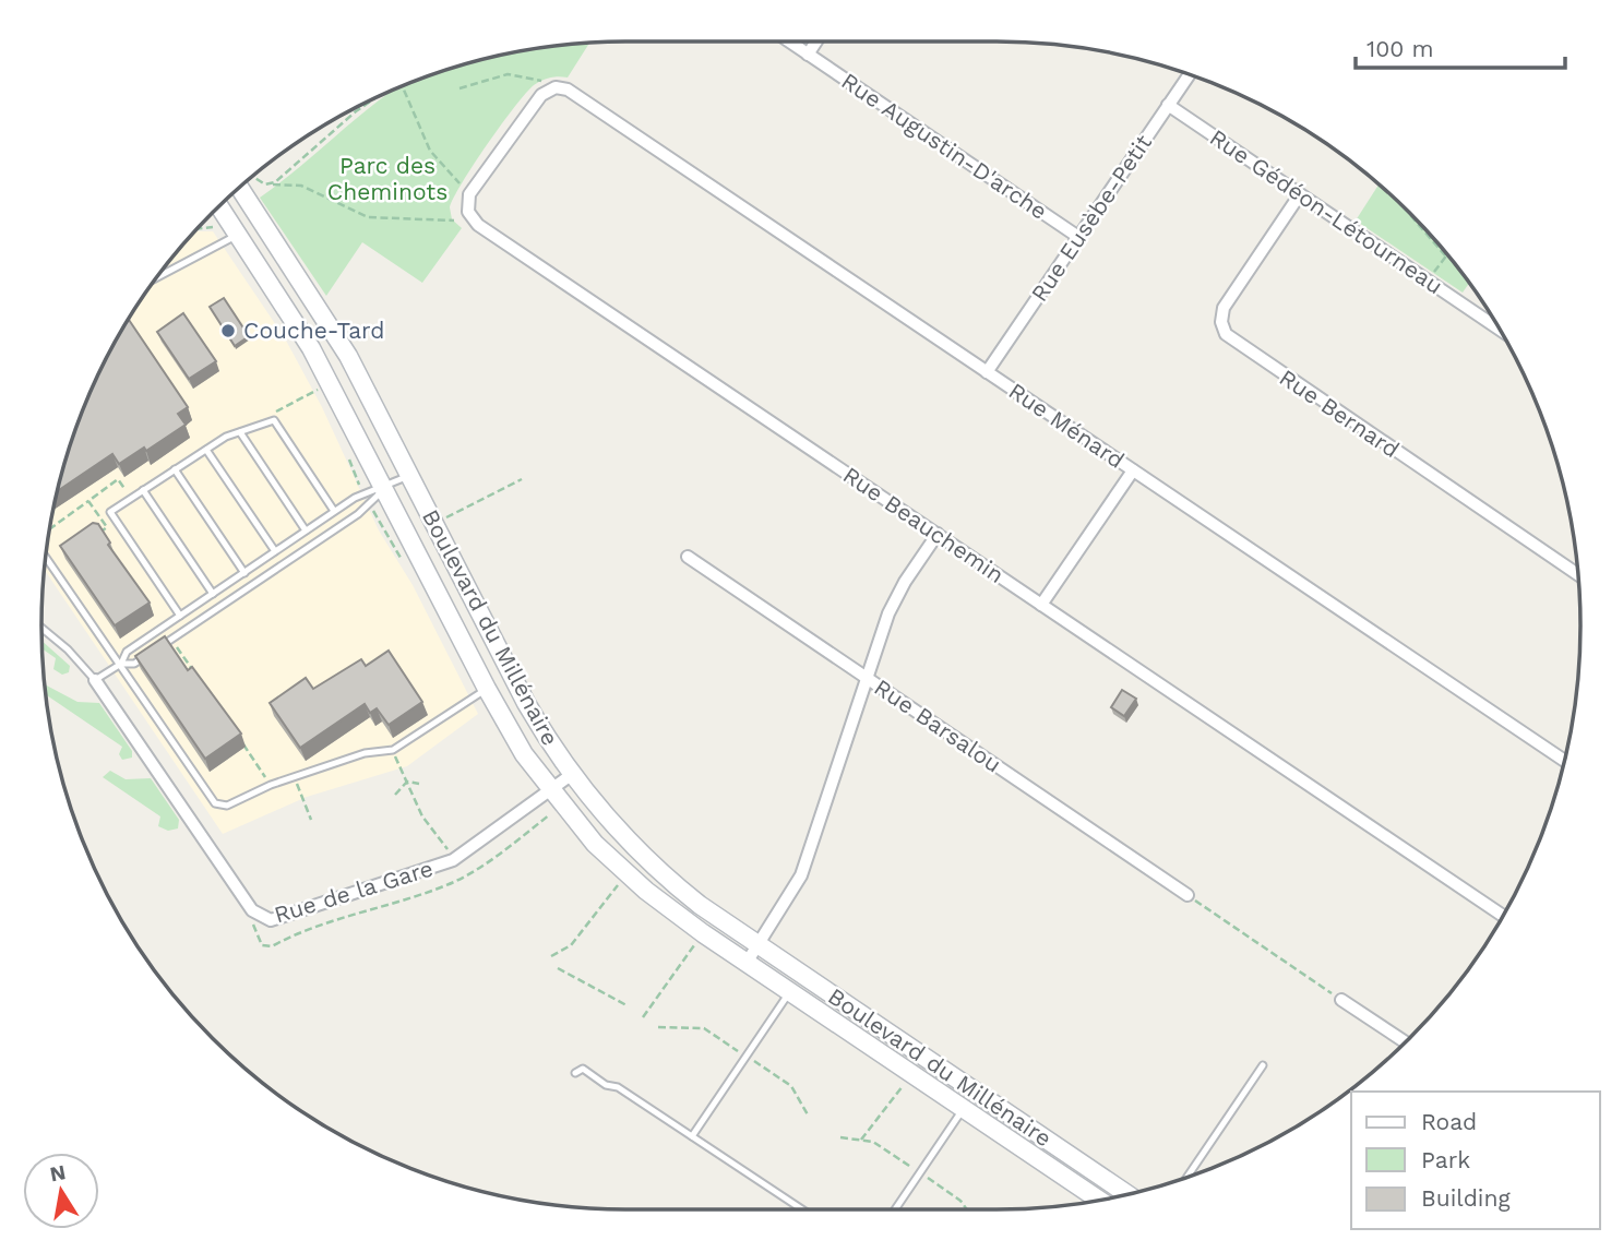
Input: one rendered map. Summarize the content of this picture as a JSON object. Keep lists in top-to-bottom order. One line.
{"streets":{"street":["Rue Augustin-D'arche","Rue Gédéon-Létourneau","Rue Eusèbe-Petit","Rue Bernard","Rue Ménard","Rue Beauchemin","Boulevard du Millénaire","Rue Barsalou","Rue de la Gare"]},"crossings":[["Rue Augustin-D'arche","Rue Eusèbe-Petit"],["Rue Gédéon-Létourneau","Rue Eusèbe-Petit"],["Rue Gédéon-Létourneau","Rue Bernard"],["Rue Eusèbe-Petit","Rue Ménard"],["Rue Ménard","Rue Beauchemin"],["Boulevard du Millénaire","Rue de la Gare"]],"parks":["Parc des Cheminots"],"places":["Couche-Tard"],"legend":["Road","Park","Building"],"scale_bar":"100 m","north":"top"}
